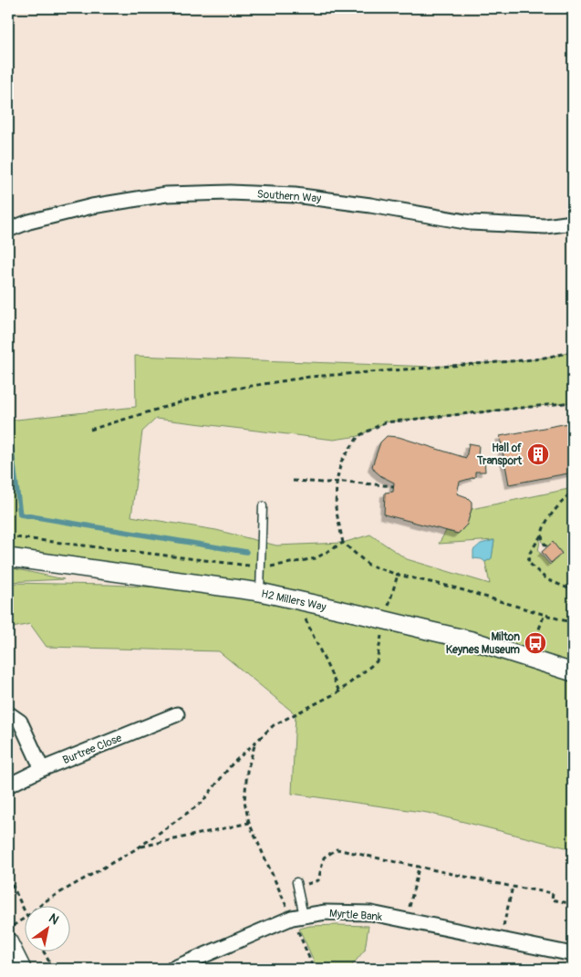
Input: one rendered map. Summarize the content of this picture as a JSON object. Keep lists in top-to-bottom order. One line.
{"streets":{"street":["Southern Way","H2 Millers Way","Burtree Close","Myrtle Bank"]},"places":{"building":["Hall of Transport"],"bus stop":["Milton Keynes Museum"]},"north":"top right"}
